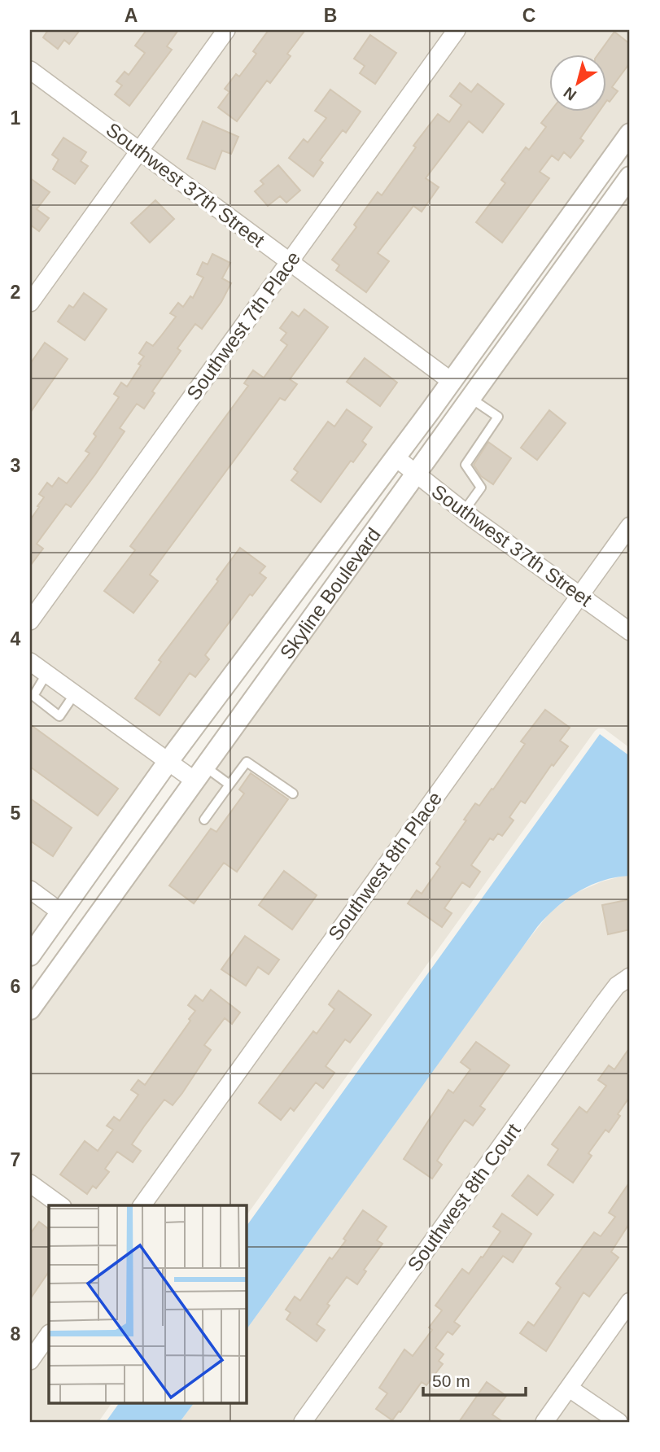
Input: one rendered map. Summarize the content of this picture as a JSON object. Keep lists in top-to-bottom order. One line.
{"streets":{"street":["Southwest 37th Street","Southwest 7th Place","Skyline Boulevard","Southwest 8th Place","Southwest 8th Court"]},"crossings":[["Southwest 37th Street","Southwest 7th Place"],["Southwest 37th Street","Skyline Boulevard"],["Southwest 37th Street","Southwest 8th Place"]],"scale_bar":"50 m","north":"bottom left","grid":{"columns":["A","B","C"],"rows":["1","2","3","4","5","6","7","8"]}}
